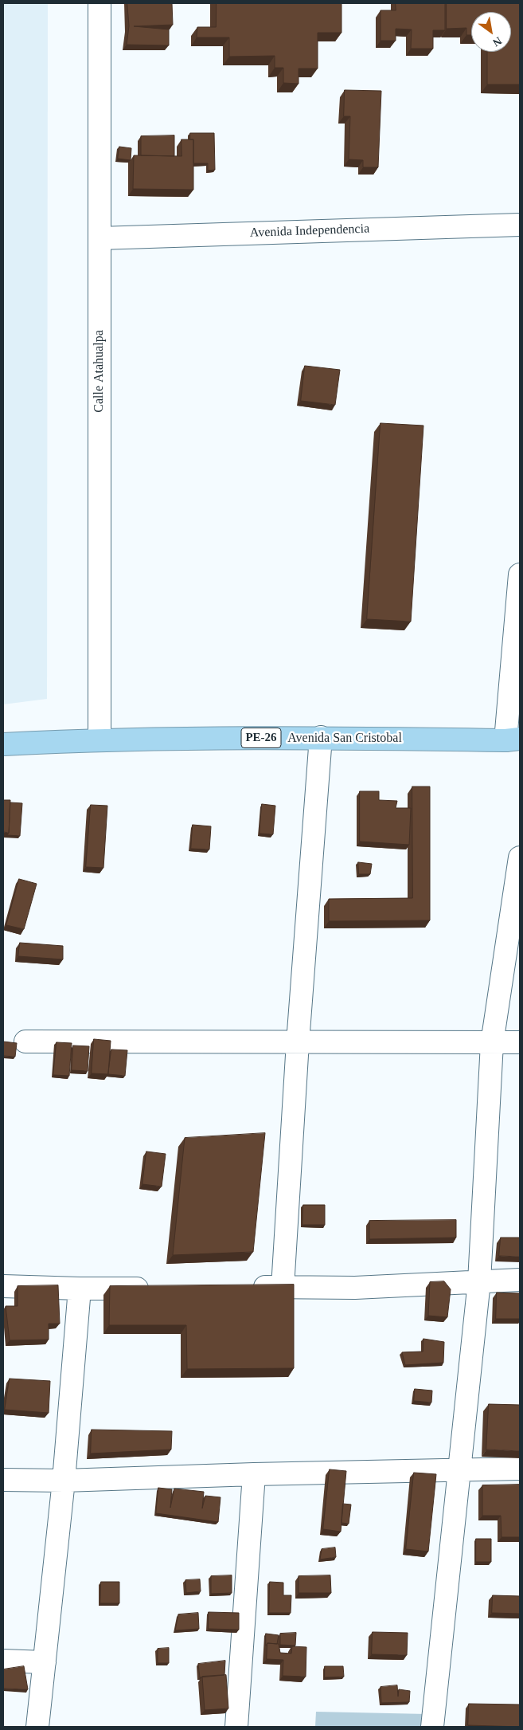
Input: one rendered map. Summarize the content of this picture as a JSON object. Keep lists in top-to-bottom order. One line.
{"streets":{"highway":["PE-26","Avenida San Cristobal"],"street":["Avenida Independencia","Calle Atahualpa"]},"crossings":[["Avenida Independencia","Calle Atahualpa"],["Calle Atahualpa","Avenida San Cristobal"]],"north":"bottom right"}
